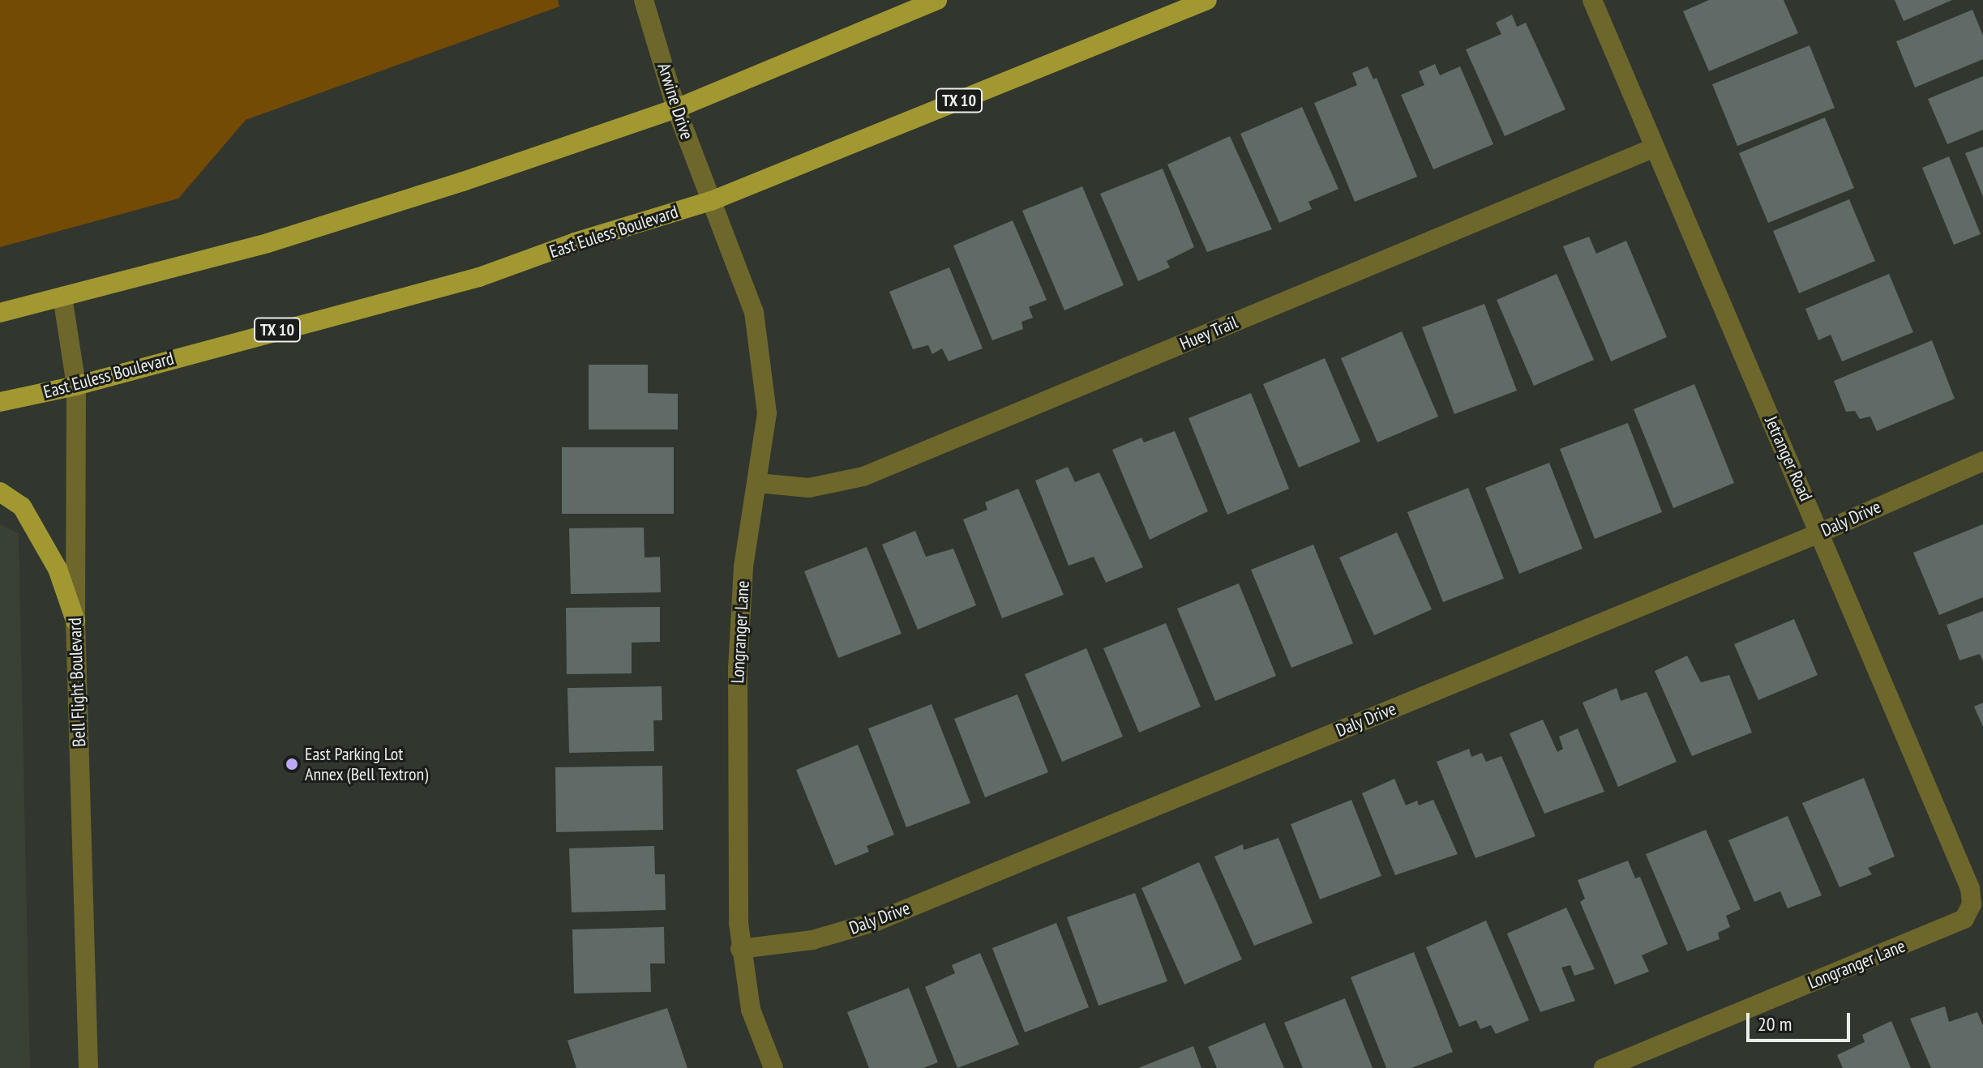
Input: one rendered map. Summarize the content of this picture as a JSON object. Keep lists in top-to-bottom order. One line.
{"streets":{"main road":["TX 10","East Euless Boulevard"],"street":["Arwine Drive","Huey Trail","Jetranger Road","Daly Drive","Longranger Lane","Bell Flight Boulevard"]},"crossings":[["Arwine Drive","East Euless Boulevard"],["Arwine Drive","Longranger Lane"],["East Euless Boulevard","Longranger Lane"],["East Euless Boulevard","Bell Flight Boulevard"],["Huey Trail","Jetranger Road"],["Huey Trail","Longranger Lane"],["Jetranger Road","Daly Drive"],["Jetranger Road","Longranger Lane"],["Daly Drive","Longranger Lane"]],"places":["East Parking Lot Annex (Bell Textron)"],"scale_bar":"20 m"}
